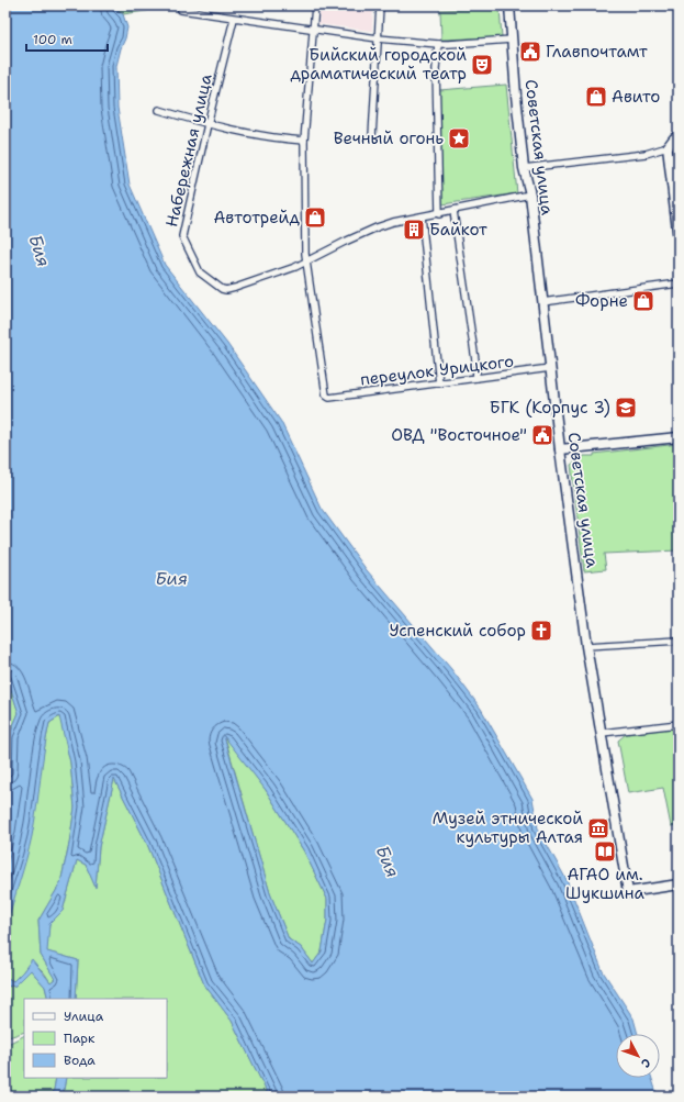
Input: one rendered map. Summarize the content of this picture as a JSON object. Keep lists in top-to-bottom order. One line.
{"streets":{"street":["Советская улица","Набережная улица","переулок Урицкого"]},"crossings":[["Советская улица","переулок Урицкого"],["Набережная улица","переулок Урицкого"]],"water":["Бия"],"places":{"public building":["Главпочтамт","ОВД \"Восточное\""],"theatre":["Бийский городской драматический театр"],"shop":["Авито","Автотрейд","Форне"],"place":["Вечный огонь"],"building":["Байкот"],"school or university":["БГК (Корпус 3)"],"church":["Успенский собор"],"museum":["Музей этнической культуры Алтая"],"library":["АГАО им. Шукшина"]},"legend":["Улица","Парк","Вода"],"scale_bar":"100 m","north":"bottom right"}
